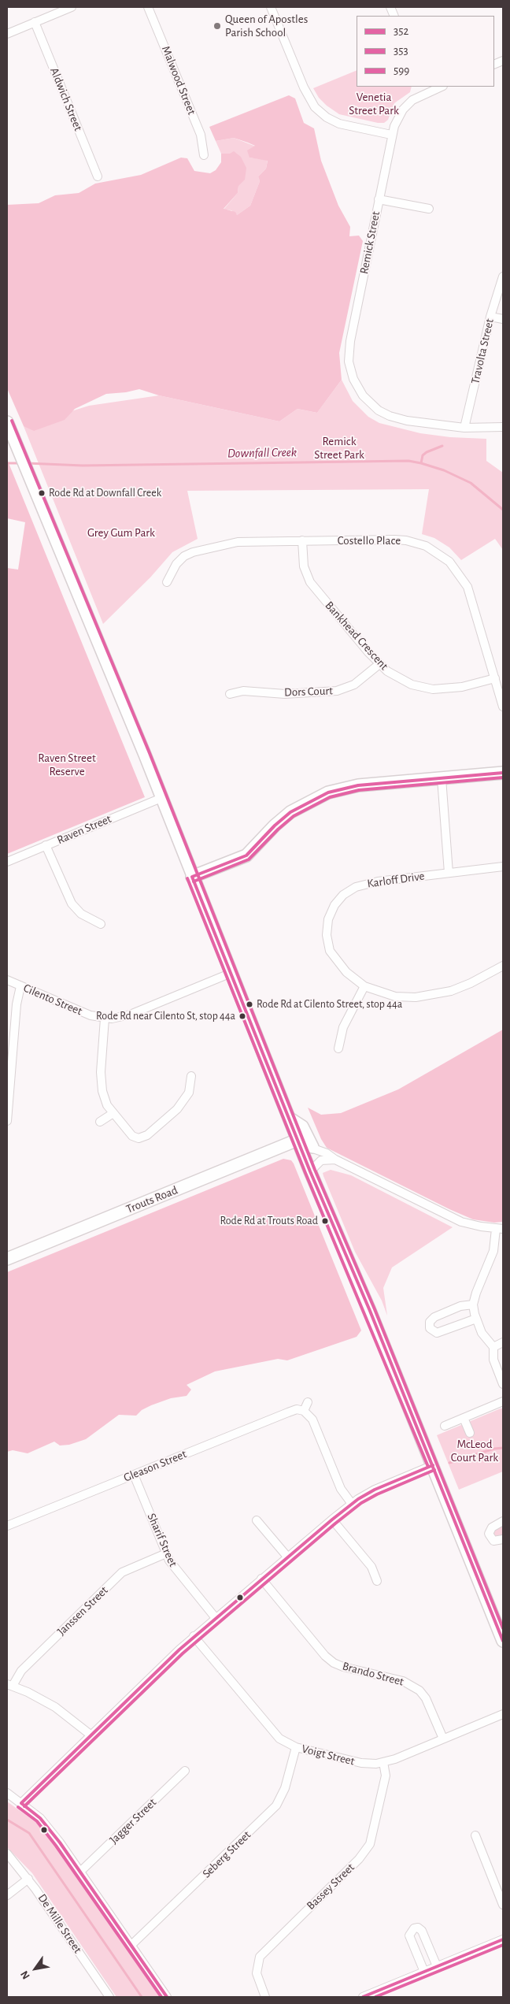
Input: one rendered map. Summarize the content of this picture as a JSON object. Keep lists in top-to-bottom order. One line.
{"streets":{"main road":["Trouts Road"],"street":["Malwood Street","Aldwich Street","Remick Street","Travolta Street","Costello Place","Bankhead Crescent","Dors Court","Raven Street","Karloff Drive","Cilento Street","Gleason Street","Sharif Street","Janssen Street","Brando Street","Voigt Street","Jagger Street","Seberg Street","Bassey Street","De Mille Street"]},"crossings":[["Remick Street","Travolta Street"],["Costello Place","Bankhead Crescent"],["Bankhead Crescent","Dors Court"],["Gleason Street","Sharif Street"],["Sharif Street","Janssen Street"],["Brando Street","Voigt Street"],["Voigt Street","Seberg Street"],["Voigt Street","Bassey Street"]],"water":["Downfall Creek"],"parks":["Venetia Street Park","Remick Street Park","Grey Gum Park","Raven Street Reserve","McLeod Court Park"],"places":["Queen of Apostles Parish School","Rode Rd at Downfall Creek","Rode Rd at Cilento Street, stop 44a","Rode Rd near Cilento St, stop 44a","Rode Rd at Trouts Road"],"lines":["transit line 599","transit line 352","transit line 353"],"legend":["352","353","599"],"north":"bottom left"}
